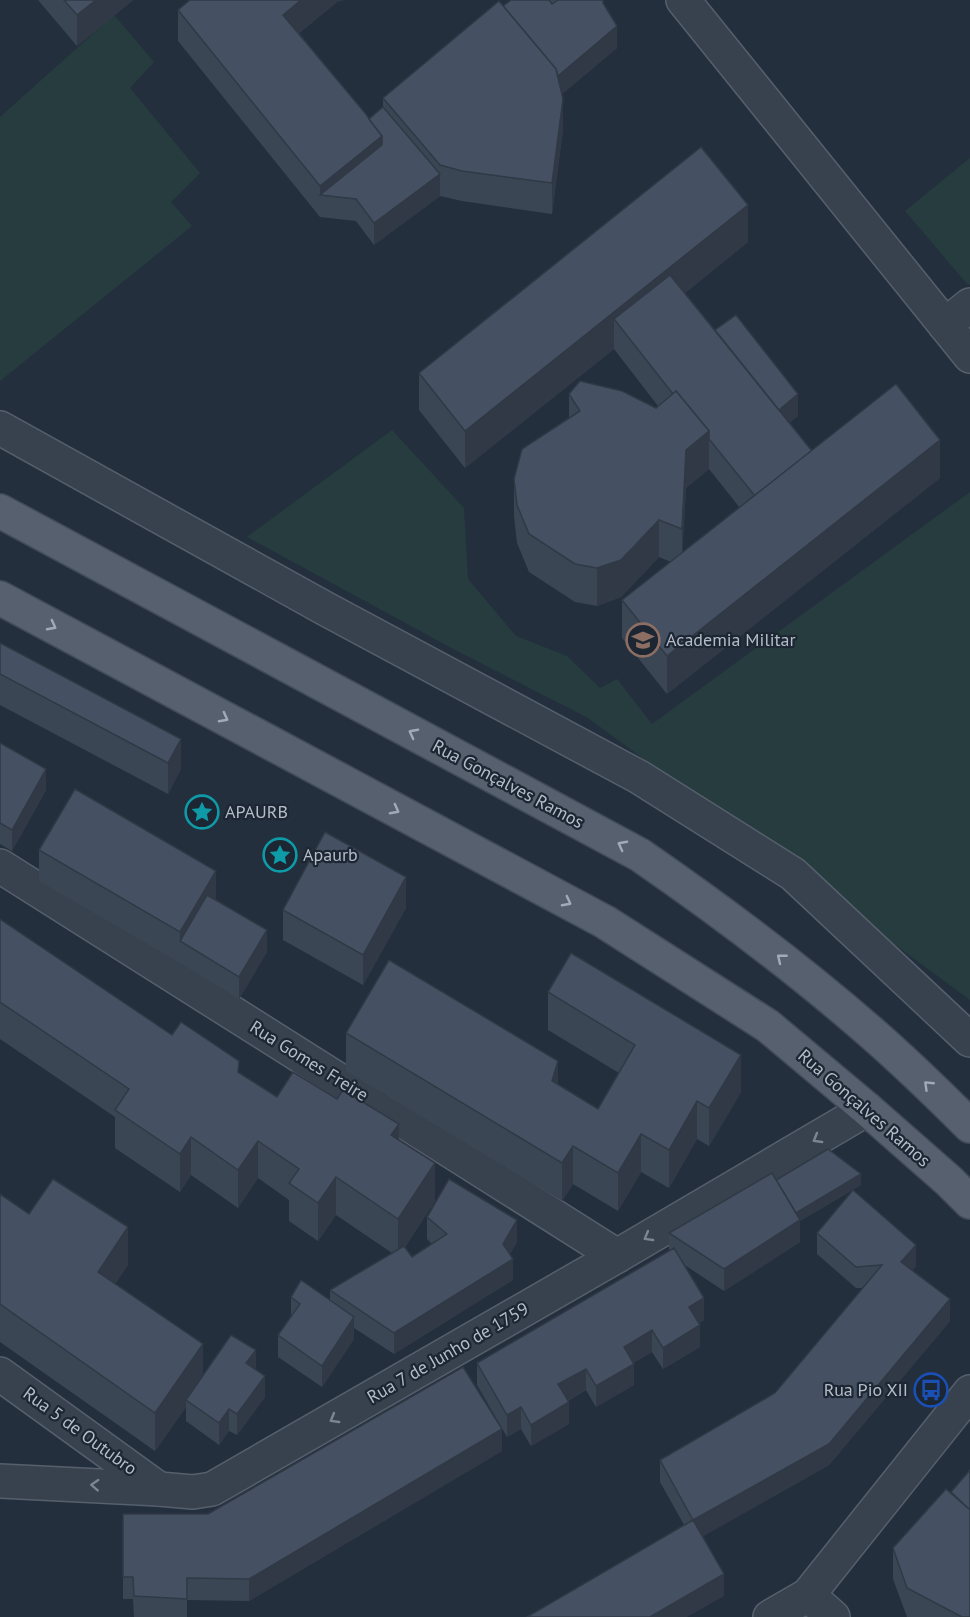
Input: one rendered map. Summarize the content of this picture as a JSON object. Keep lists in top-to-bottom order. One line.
{"streets":{"main road":["Rua Gonçalves Ramos"],"street":["Rua Gomes Freire","Rua 7 de Junho de 1759","Rua 5 de Outubro"]},"crossings":[["Rua Gonçalves Ramos","Rua 7 de Junho de 1759"],["Rua Gomes Freire","Rua 7 de Junho de 1759"],["Rua 7 de Junho de 1759","Rua 5 de Outubro"]],"one_way":["Rua 7 de Junho de 1759"],"places":{"school or university":["Academia Militar"],"place":["APAURB","Apaurb"],"bus stop":["Rua Pio XII"]}}
